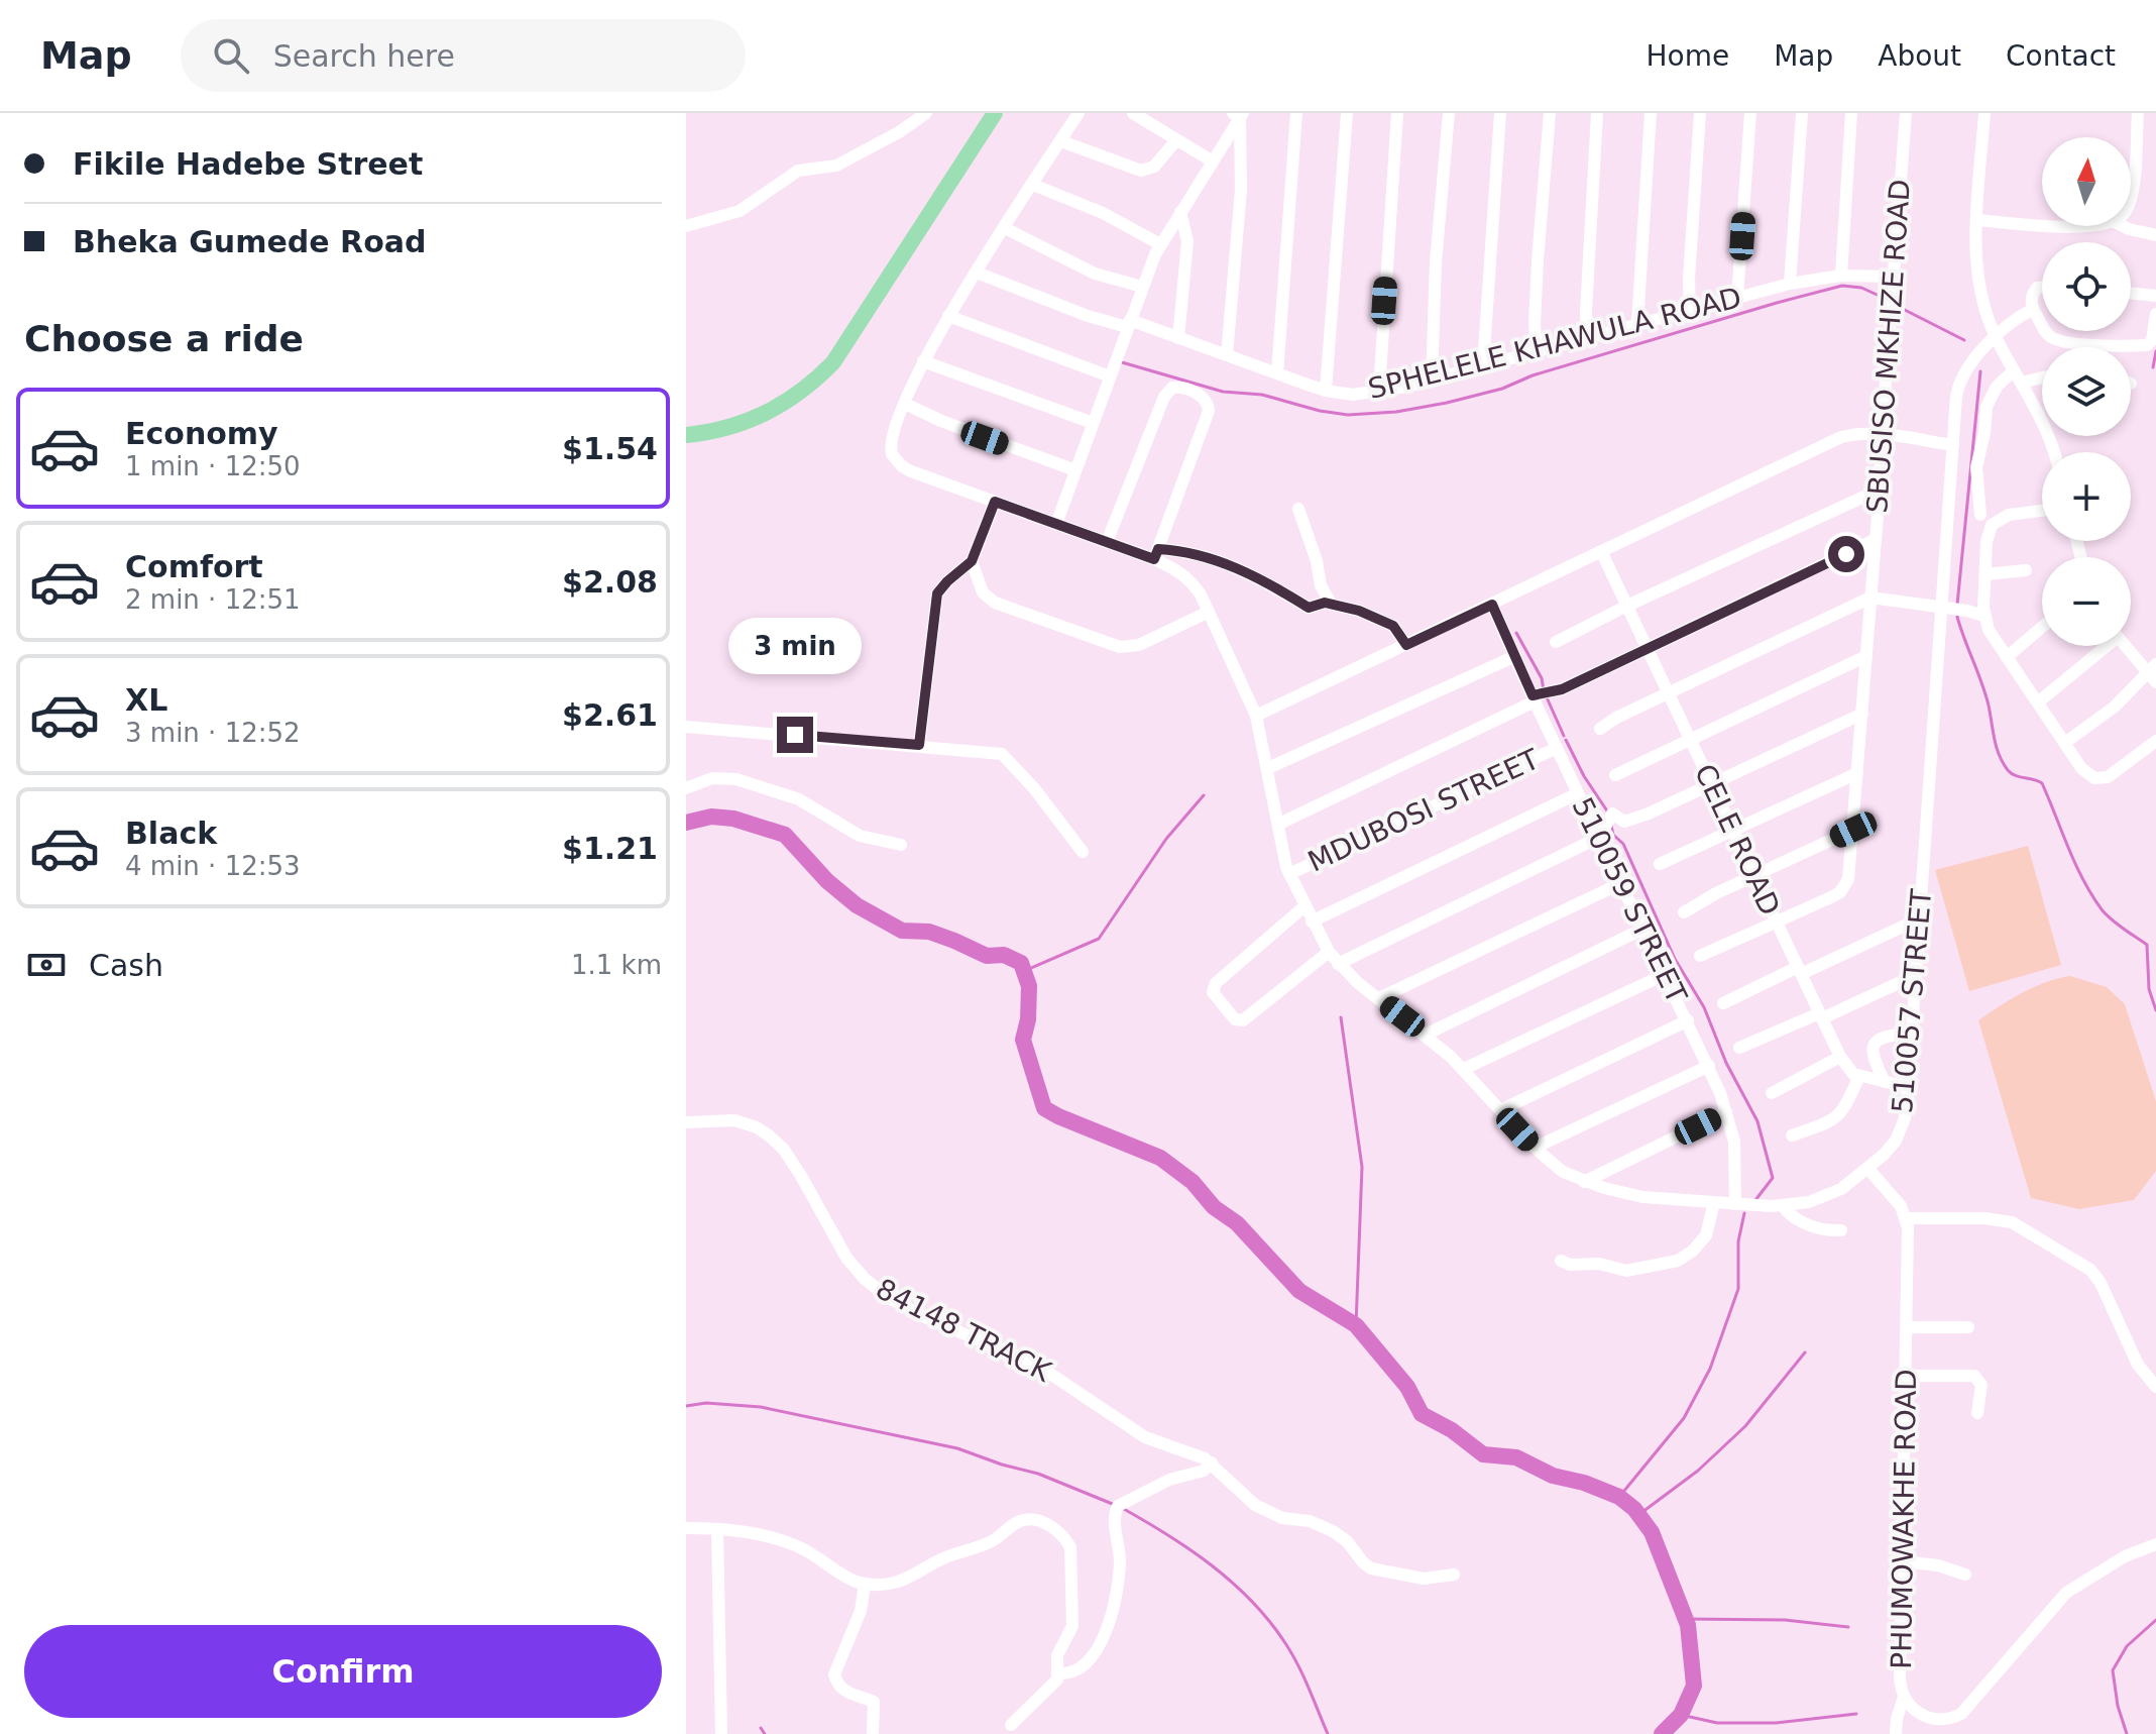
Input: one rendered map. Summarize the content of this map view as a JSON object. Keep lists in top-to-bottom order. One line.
{"streets":{"street":["SPHELELE KHAWULA ROAD","SBUSISO MKHIZE ROAD","MDUBOSI STREET","CELE ROAD","510059 STREET","510057 STREET","84148 TRACK","PHUMOWAKHE ROAD"]},"crossings":[["SPHELELE KHAWULA ROAD","SBUSISO MKHIZE ROAD"],["SBUSISO MKHIZE ROAD","CELE ROAD"],["MDUBOSI STREET","510059 STREET"],["MDUBOSI STREET","510057 STREET"],["510059 STREET","510057 STREET"]],"north":"top","page":{"header":"Map","search":"Search here","nav":["Home","Map","About","Contact"],"banner":["Fikile Hadebe Street","Bheka Gumede Road"],"map_buttons":["+","−"],"heading":"Choose a ride","list":[{"name":"Economy","note":"1 min · 12:50","value":"$1.54"},{"name":"Comfort","note":"2 min · 12:51","value":"$2.08"},{"name":"XL","note":"3 min · 12:52","value":"$2.61"},{"name":"Black","note":"4 min · 12:53","value":"$1.21"}],"bubble":"3 min","pay":["Cash","1.1 km"],"buttons":"Confirm"}}
